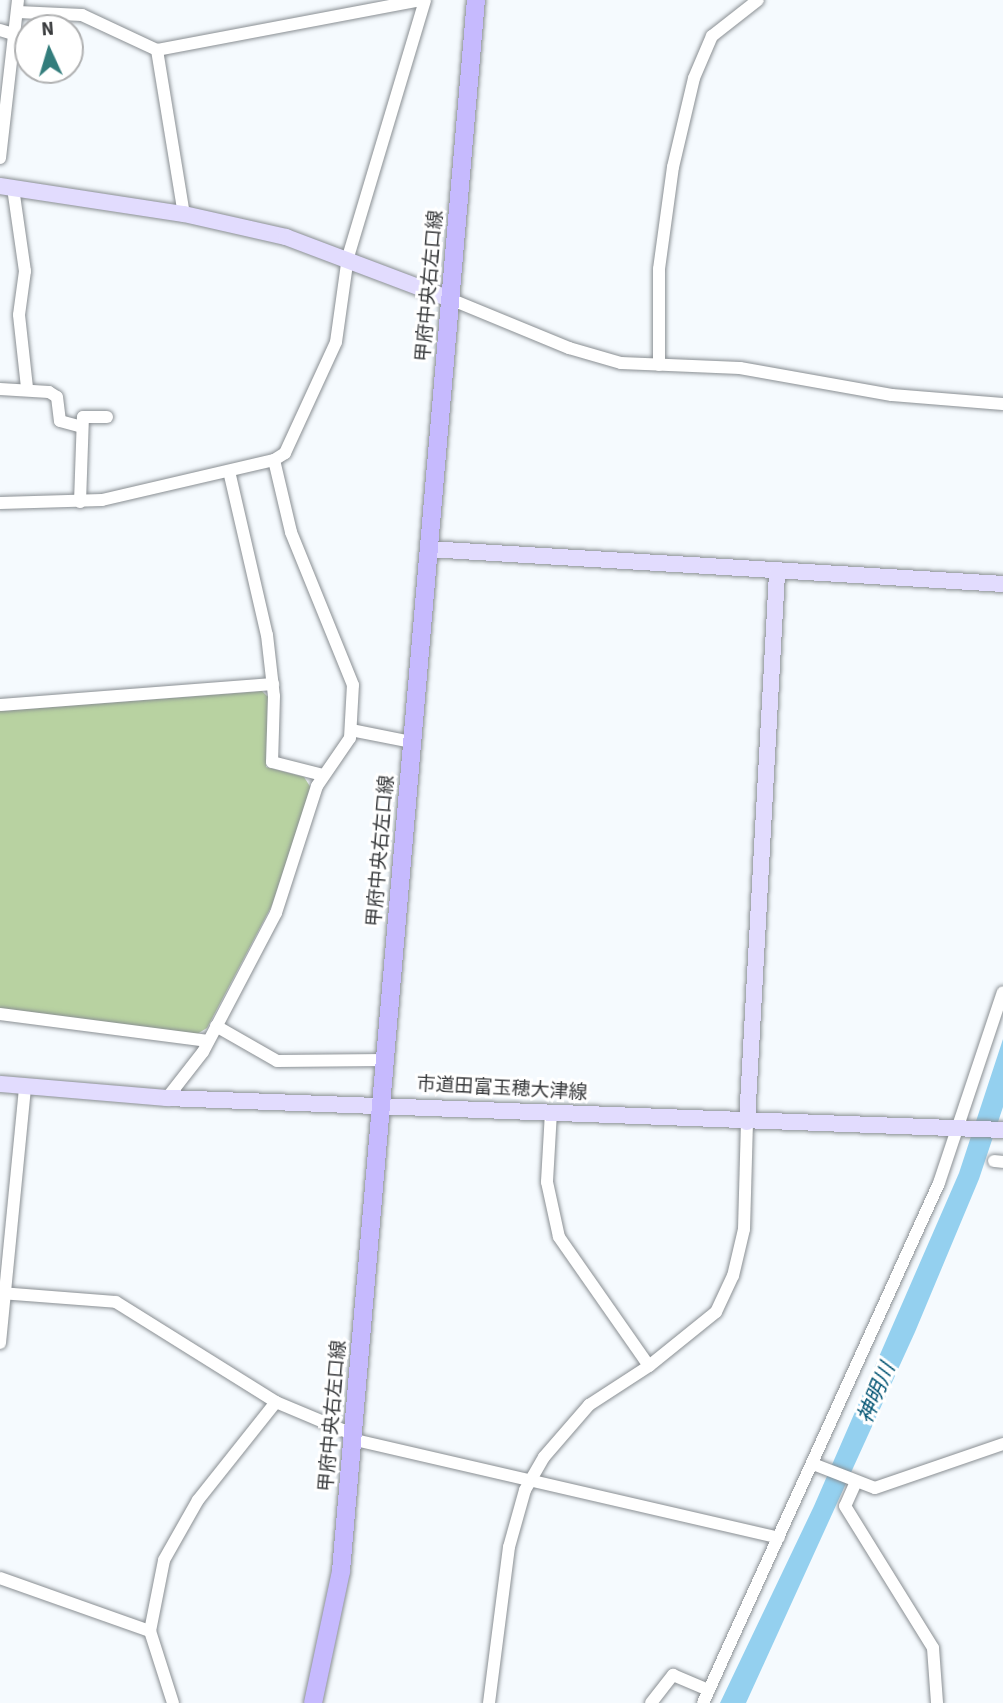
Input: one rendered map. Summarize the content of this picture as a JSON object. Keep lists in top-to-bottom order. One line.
{"streets":{"main road":["甲府中央右左口線"],"street":["市道田富玉穂大津線"]},"crossings":[["甲府中央右左口線","市道田富玉穂大津線"]],"water":["神明川"],"north":"top"}
